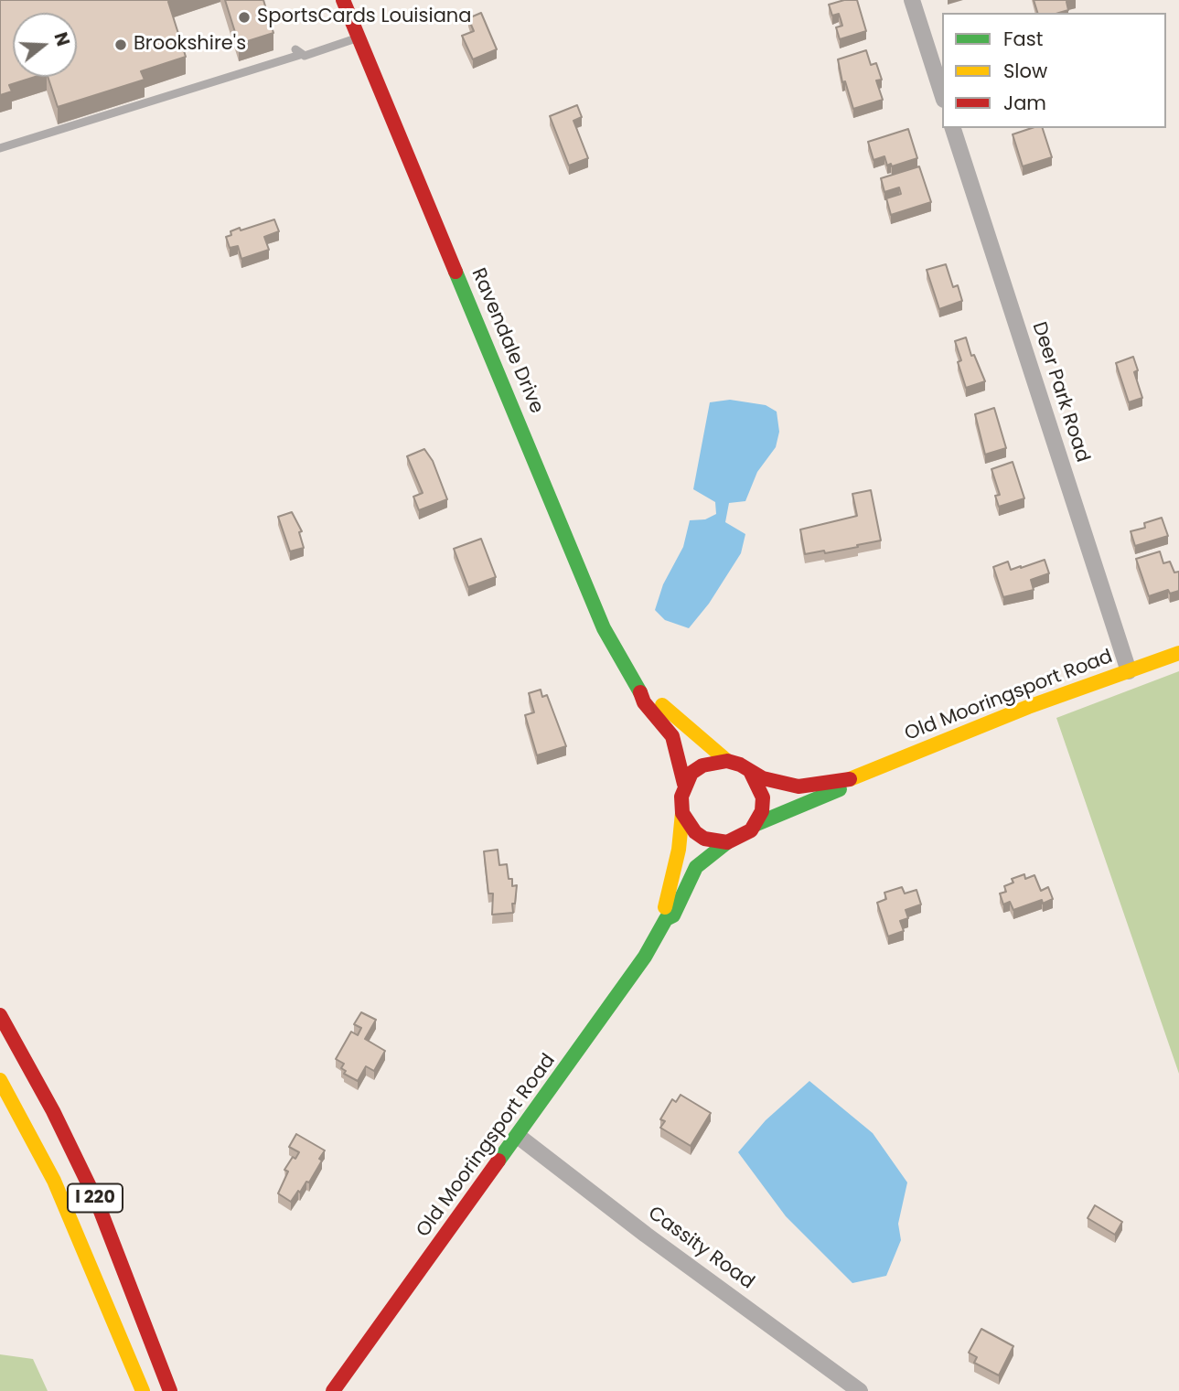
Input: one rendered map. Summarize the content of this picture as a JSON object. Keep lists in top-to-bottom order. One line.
{"streets":{"main road":["Ravendale Drive","Old Mooringsport Road","I 220"],"street":["Deer Park Road","Cassity Road"]},"crossings":[["Ravendale Drive","Old Mooringsport Road"],["Deer Park Road","Old Mooringsport Road"],["Old Mooringsport Road","Cassity Road"]],"places":["SportsCards Louisiana","Brookshire's"],"legend":["Fast","Slow","Jam"],"north":"right"}
